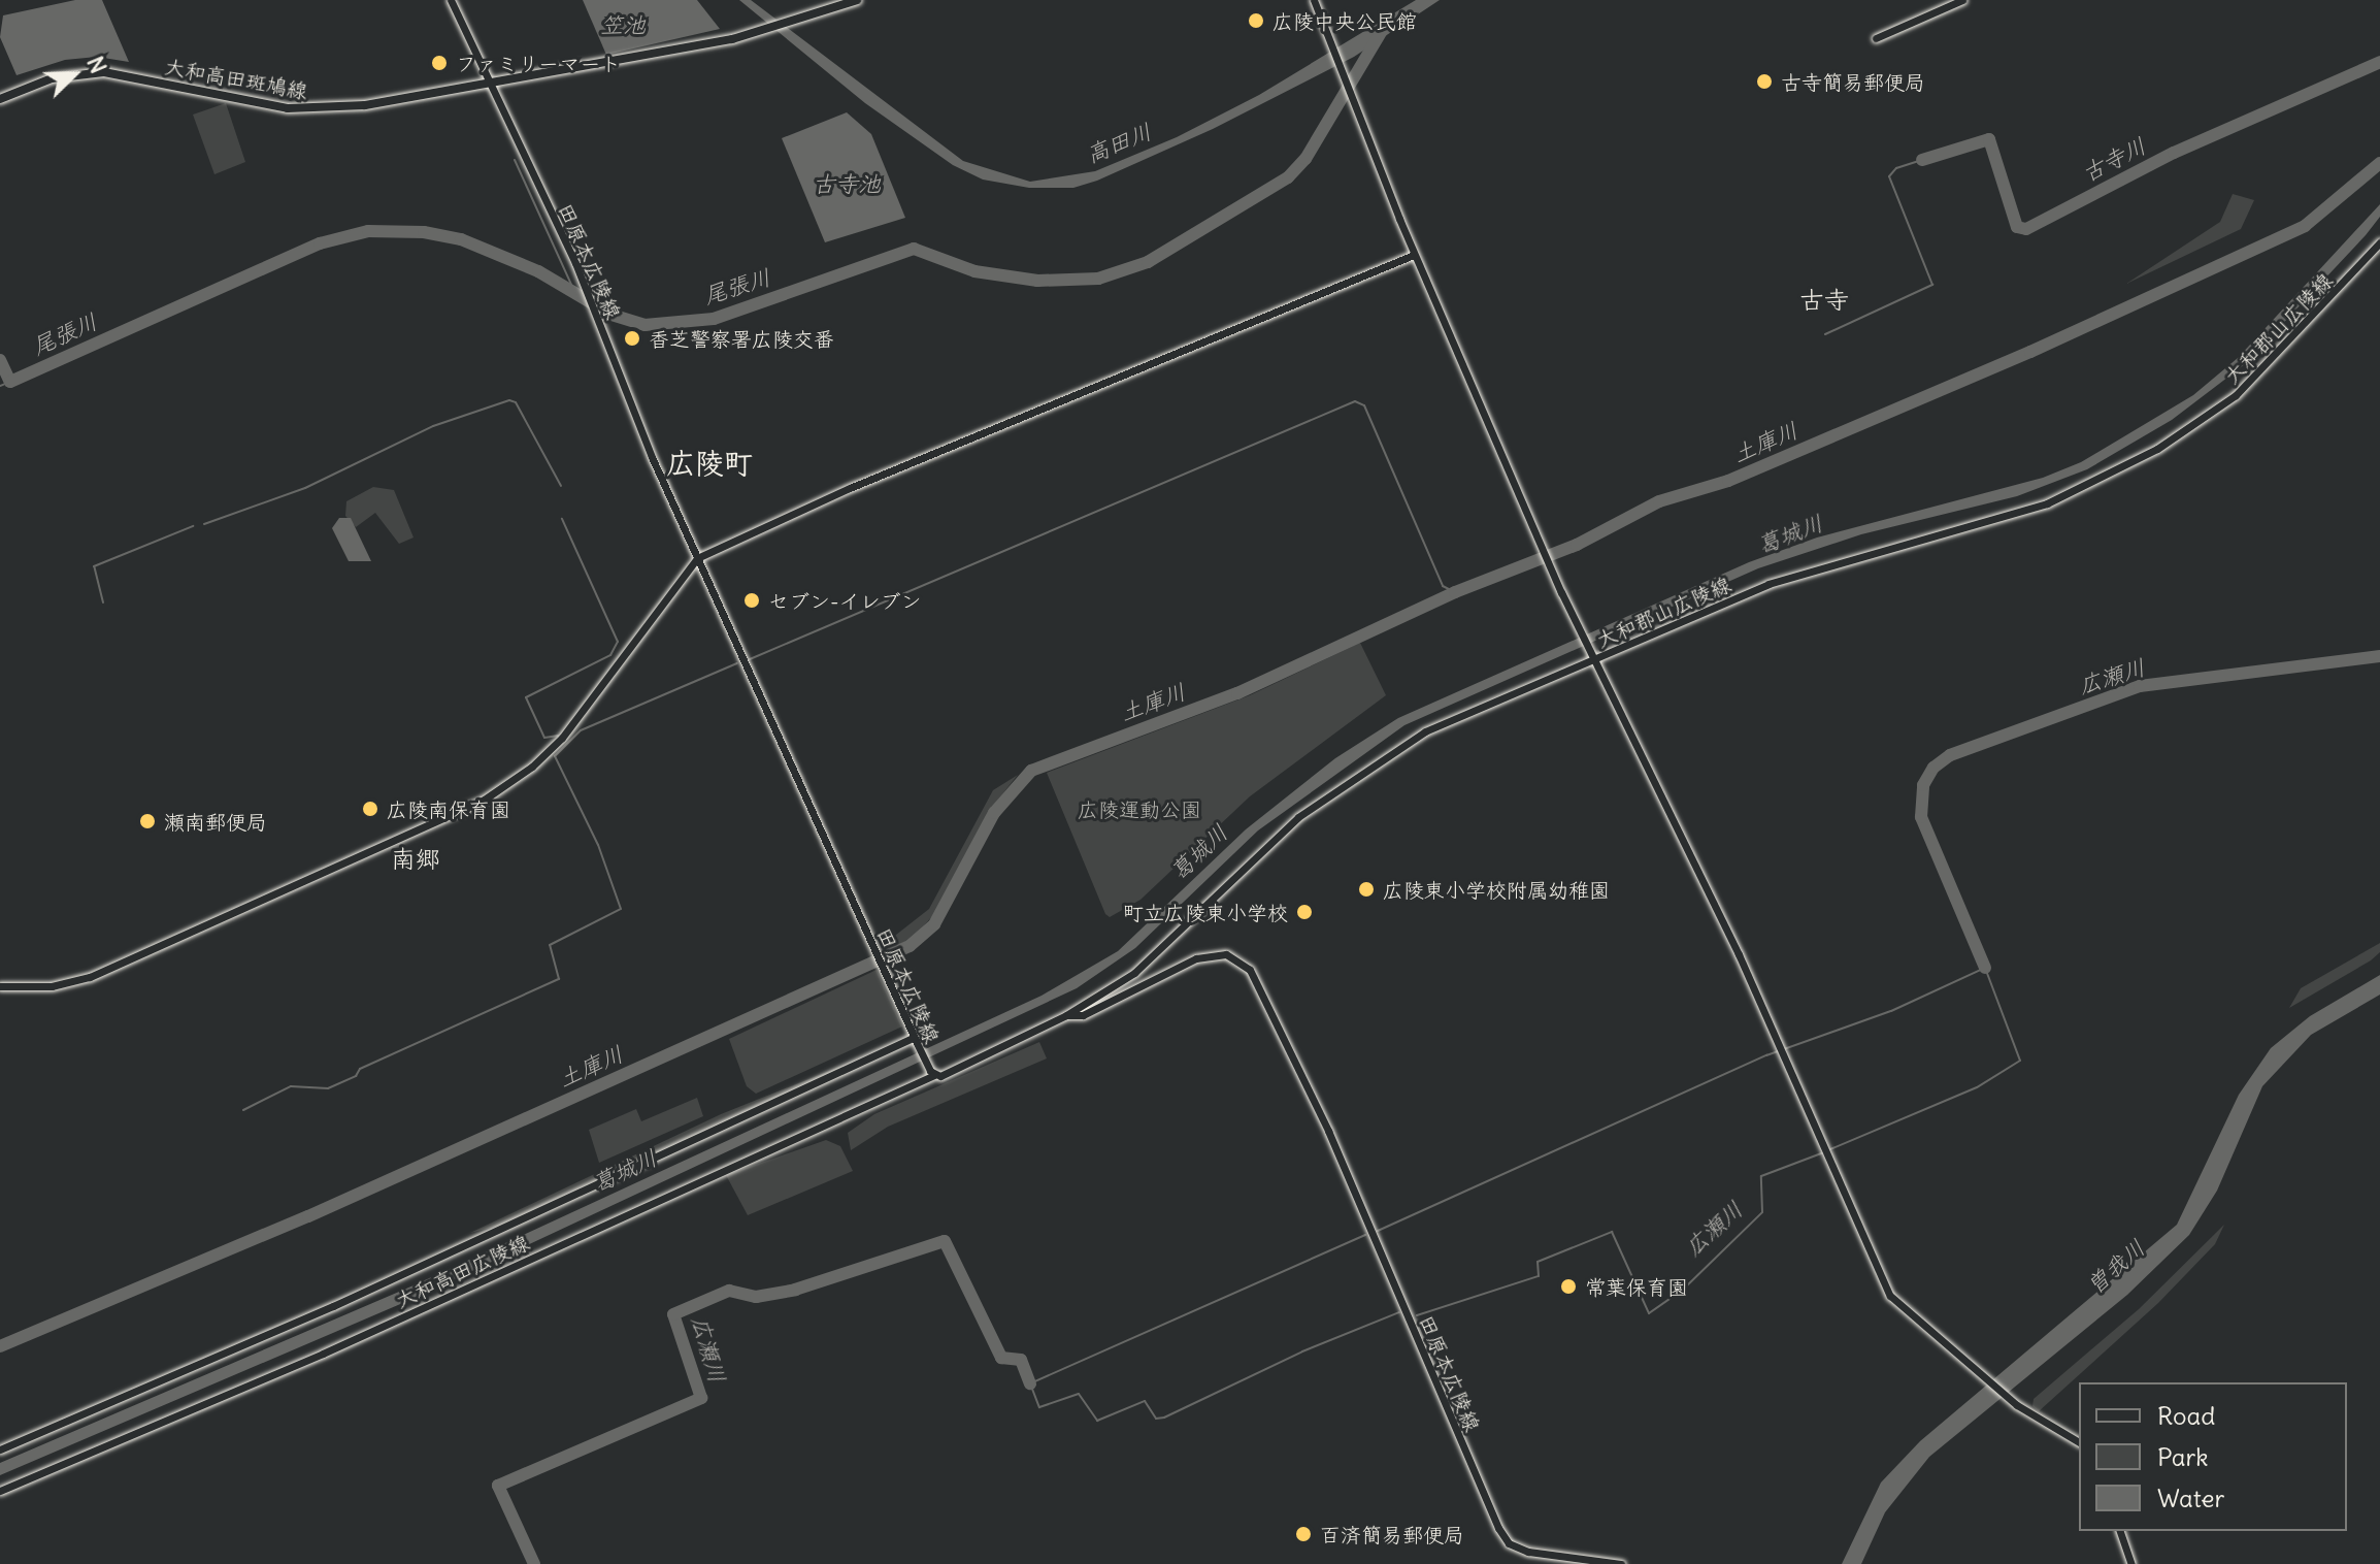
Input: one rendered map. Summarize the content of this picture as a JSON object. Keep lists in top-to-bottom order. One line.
{"streets":{"main road":["大和高田斑鳩線","田原本広陵線","大和郡山広陵線","大和高田広陵線"]},"crossings":[["大和高田斑鳩線","田原本広陵線"],["田原本広陵線","大和郡山広陵線"],["田原本広陵線","大和高田広陵線"]],"districts":["古寺","広陵町","南郷"],"water":["笠池","高田川","古寺川","古寺池","尾張川","土庫川","葛城川","広瀬川","曽我川"],"parks":["広陵運動公園"],"places":["広陵中央公民館","ファミリーマート","古寺簡易郵便局","香芝警察署広陵交番","セブン-イレブン","広陵南保育園","瀬南郵便局","広陵東小学校附属幼稚園","町立広陵東小学校","常葉保育園","百済簡易郵便局"],"legend":["Road","Park","Water"],"north":"top right"}
